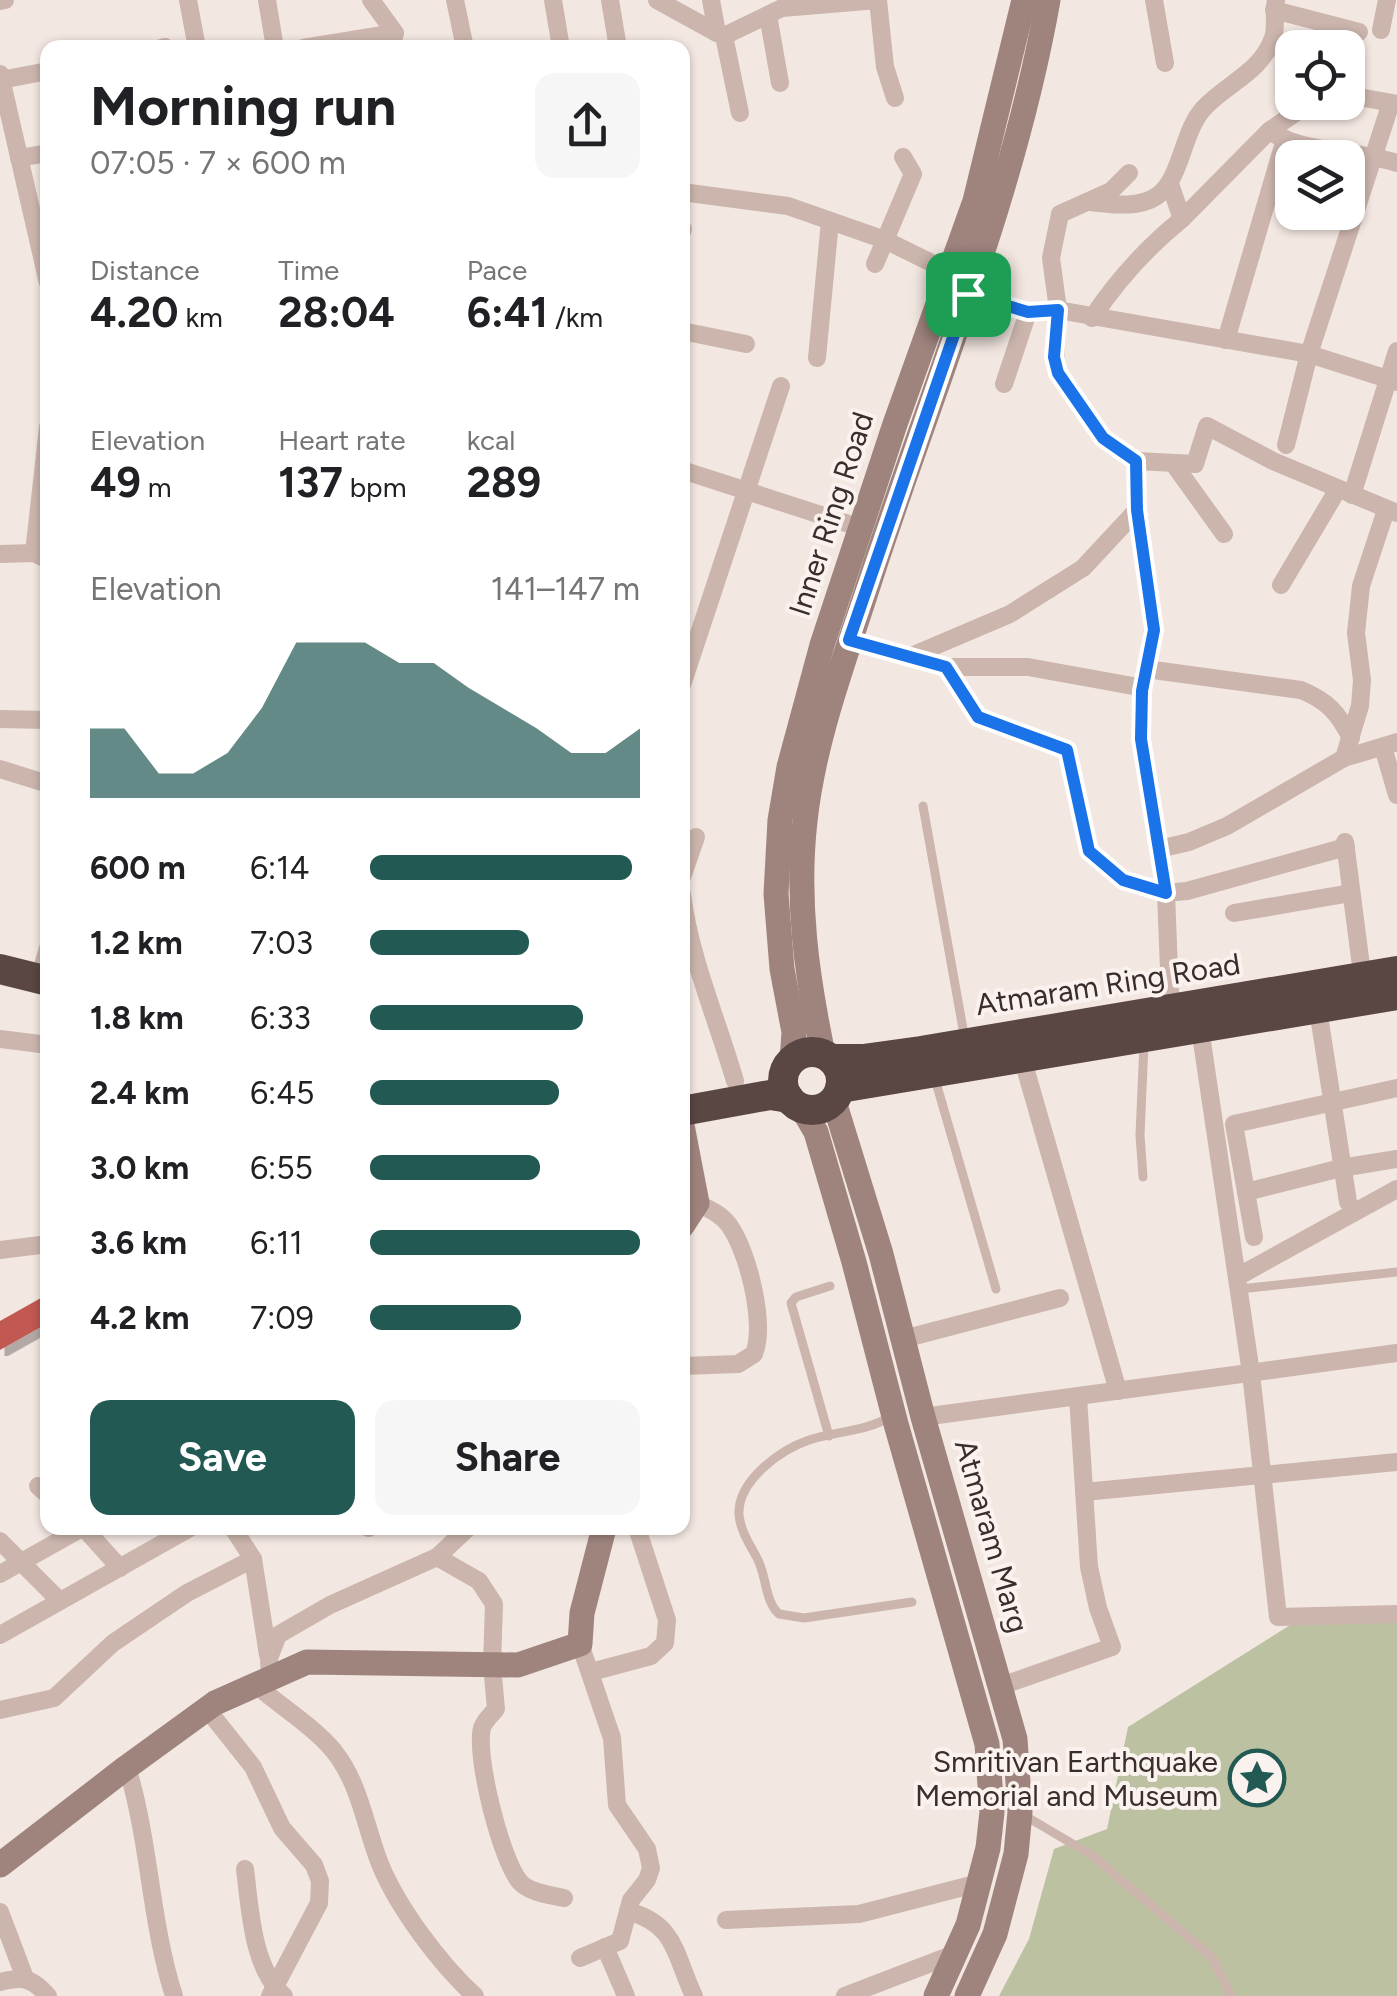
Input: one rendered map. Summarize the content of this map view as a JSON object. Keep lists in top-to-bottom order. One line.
{"streets":{"highway":["Atmaram Ring Road"],"main road":["Inner Ring Road","Atmaram Marg"]},"crossings":[["Inner Ring Road","Atmaram Ring Road"],["Inner Ring Road","Atmaram Marg"],["Atmaram Ring Road","Atmaram Marg"]],"places":{"place":["Smritivan Earthquake Memorial and Museum"]},"page":{"heading":["Morning run","07:05 · 7 × 600 m"],"stats":[["Distance","4.20 km"],["Time","28:04"],["Pace","6:41 /km"],["Elevation","49 m"],["Heart rate","137 bpm"],["kcal","289"]],"chart":["Elevation","141–147 m"],"list":[{"name":"600 m","note":"6:14"},{"name":"1.2 km","note":"7:03"},{"name":"1.8 km","note":"6:33"},{"name":"2.4 km","note":"6:45"},{"name":"3.0 km","note":"6:55"},{"name":"3.6 km","note":"6:11"},{"name":"4.2 km","note":"7:09"}],"buttons":["Save","Share"]}}
